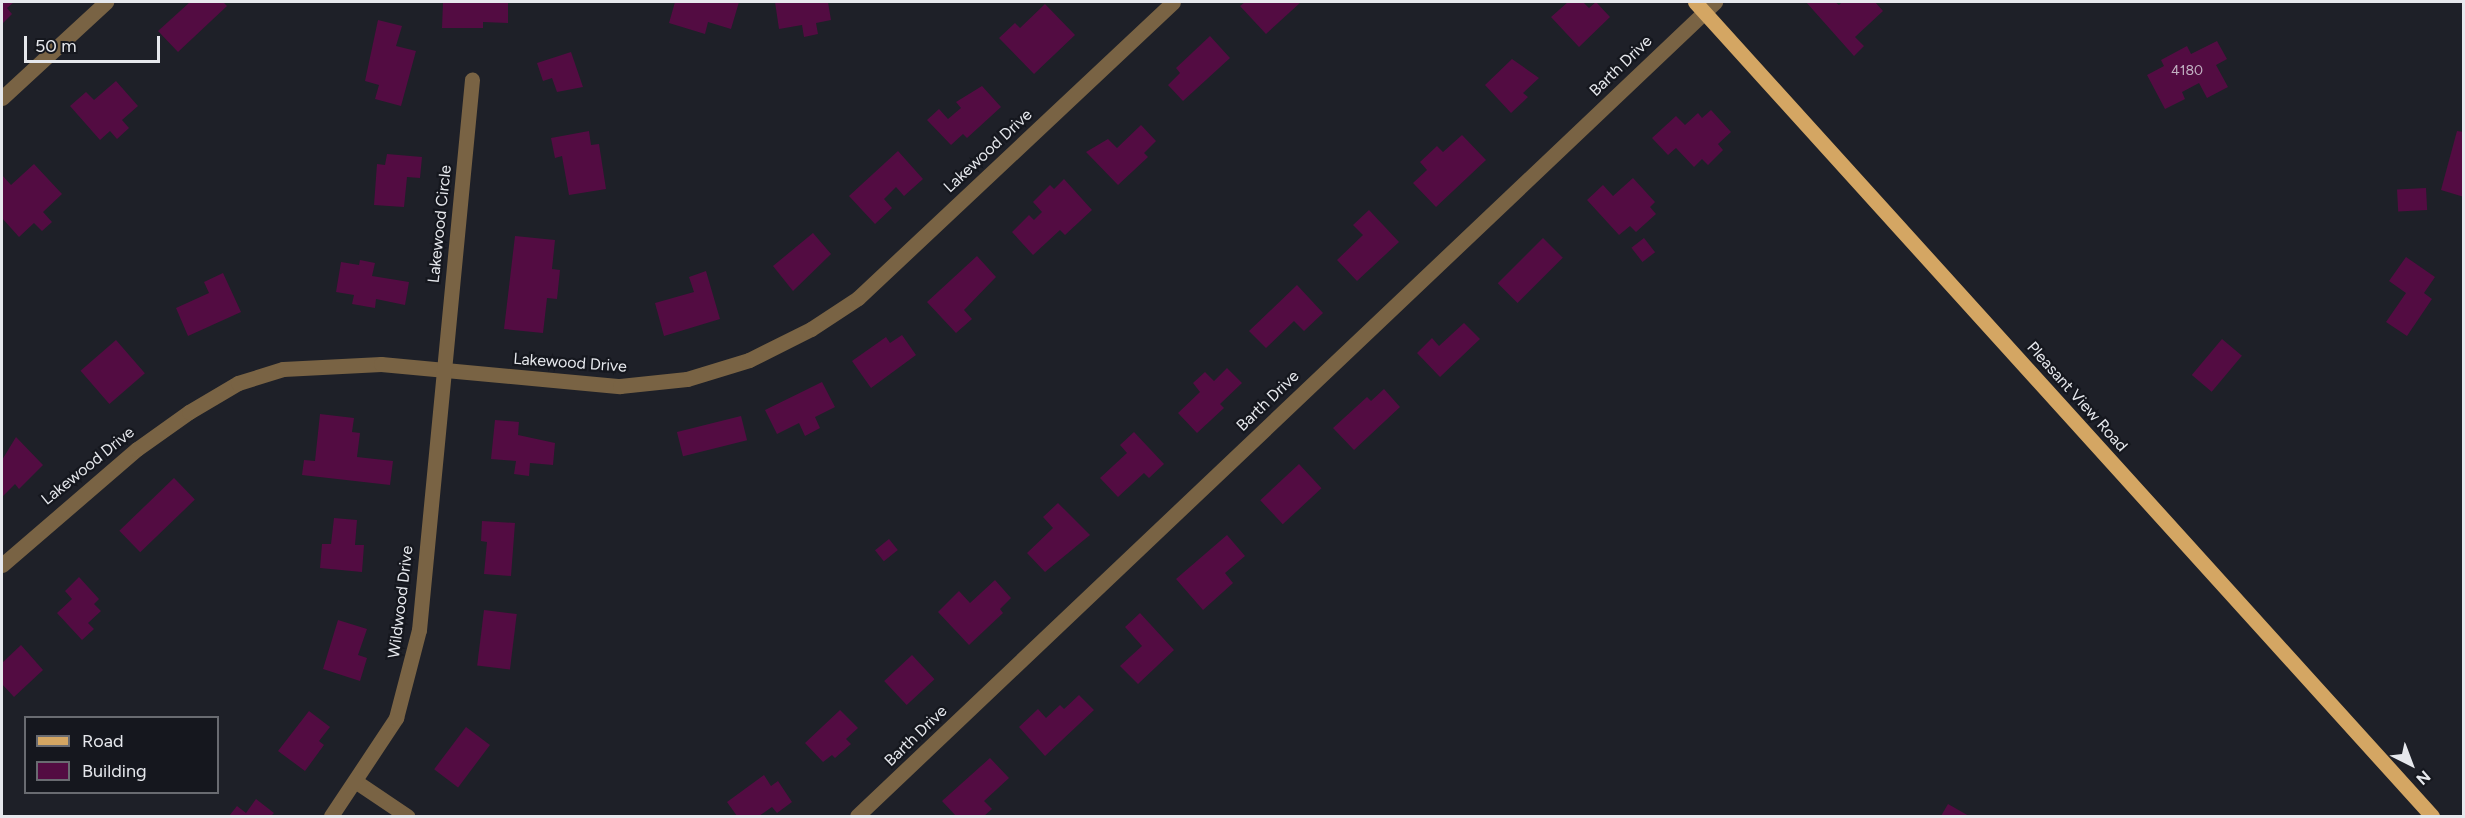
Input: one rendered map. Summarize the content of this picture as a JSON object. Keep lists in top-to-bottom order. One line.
{"streets":{"main road":["Pleasant View Road"],"street":["Barth Drive","Lakewood Drive","Lakewood Circle","Wildwood Drive"]},"crossings":[["Barth Drive","Pleasant View Road"],["Lakewood Drive","Lakewood Circle"],["Lakewood Drive","Wildwood Drive"],["Lakewood Circle","Wildwood Drive"]],"house_numbers":["4180"],"legend":["Road","Building"],"scale_bar":"50 m","north":"bottom right"}
